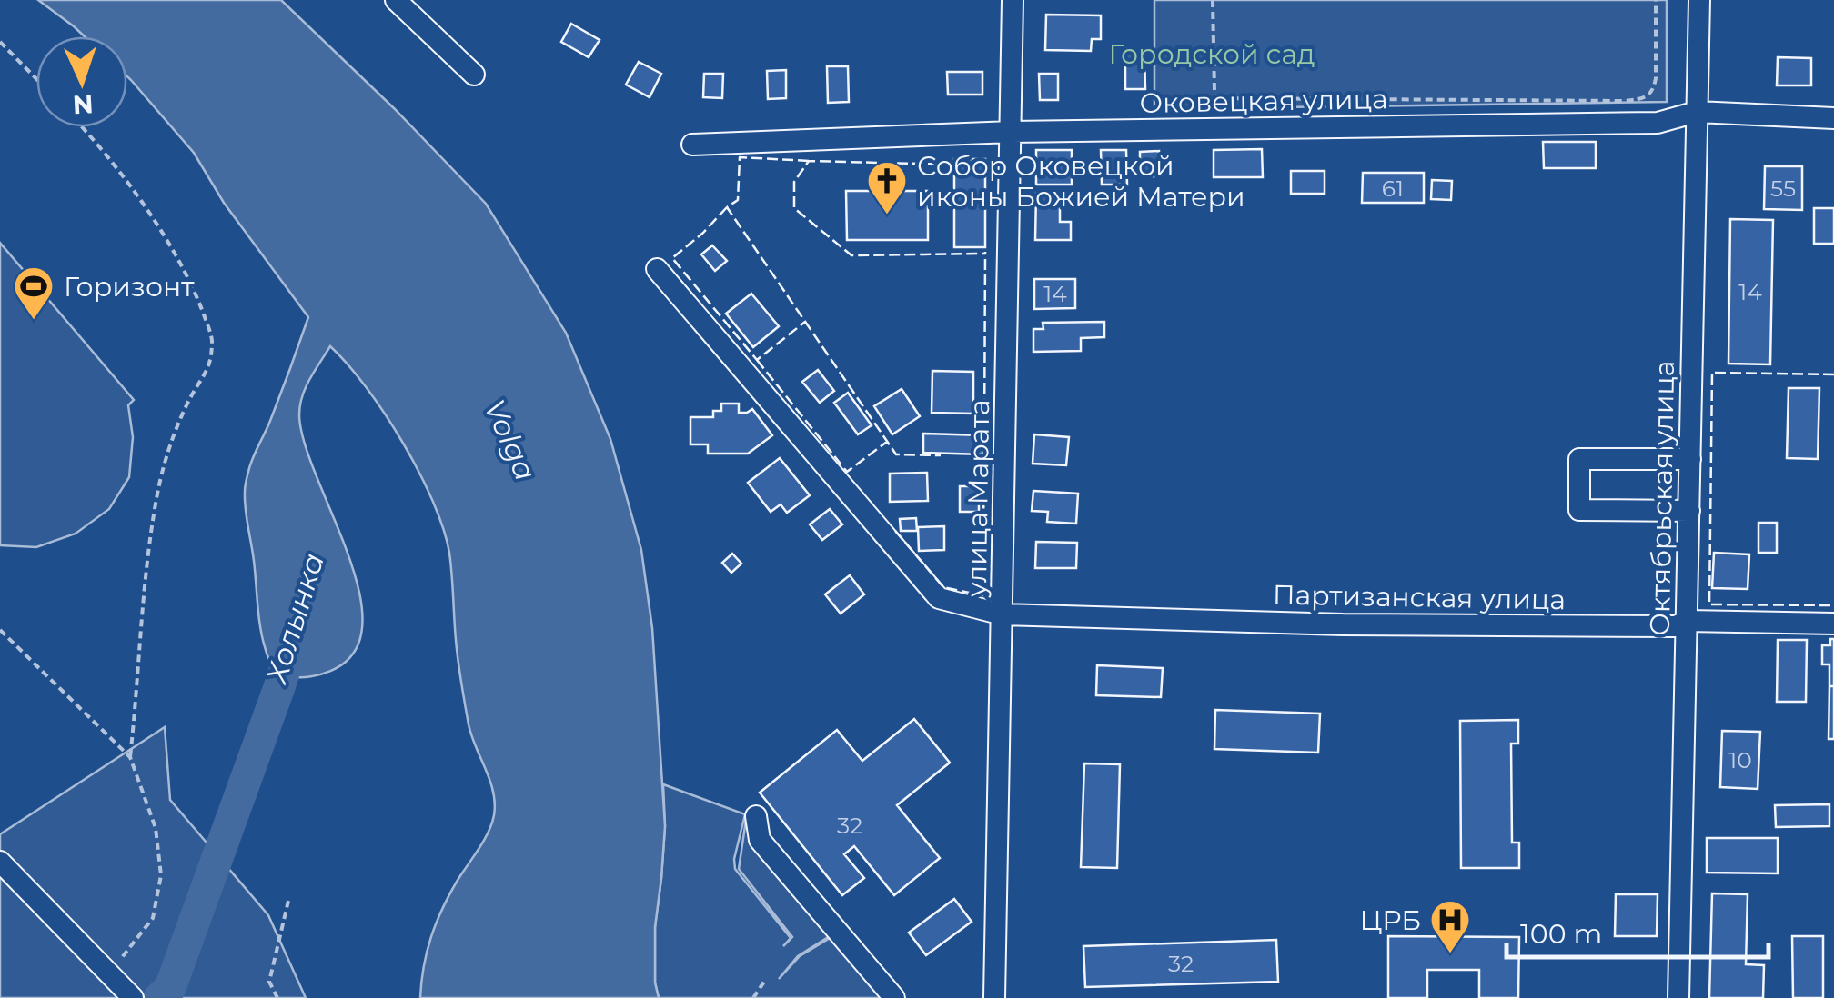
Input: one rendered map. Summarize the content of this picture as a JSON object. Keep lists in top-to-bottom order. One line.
{"streets":{"street":["Оковецкая улица","улица Марата","Октябрьская улица","Партизанская улица"]},"crossings":[["Оковецкая улица","улица Марата"],["Оковецкая улица","Октябрьская улица"],["улица Марата","Партизанская улица"],["Октябрьская улица","Партизанская улица"]],"water":["Volga","Холынка"],"parks":["Городской сад"],"places":{"church":["Собор Оковецкой иконы Божией Матери"],"sports":["Горизонт"],"hospital":["ЦРБ"]},"house_numbers":["61","55","14","14","10","32","32"],"scale_bar":"100 m","north":"bottom"}
